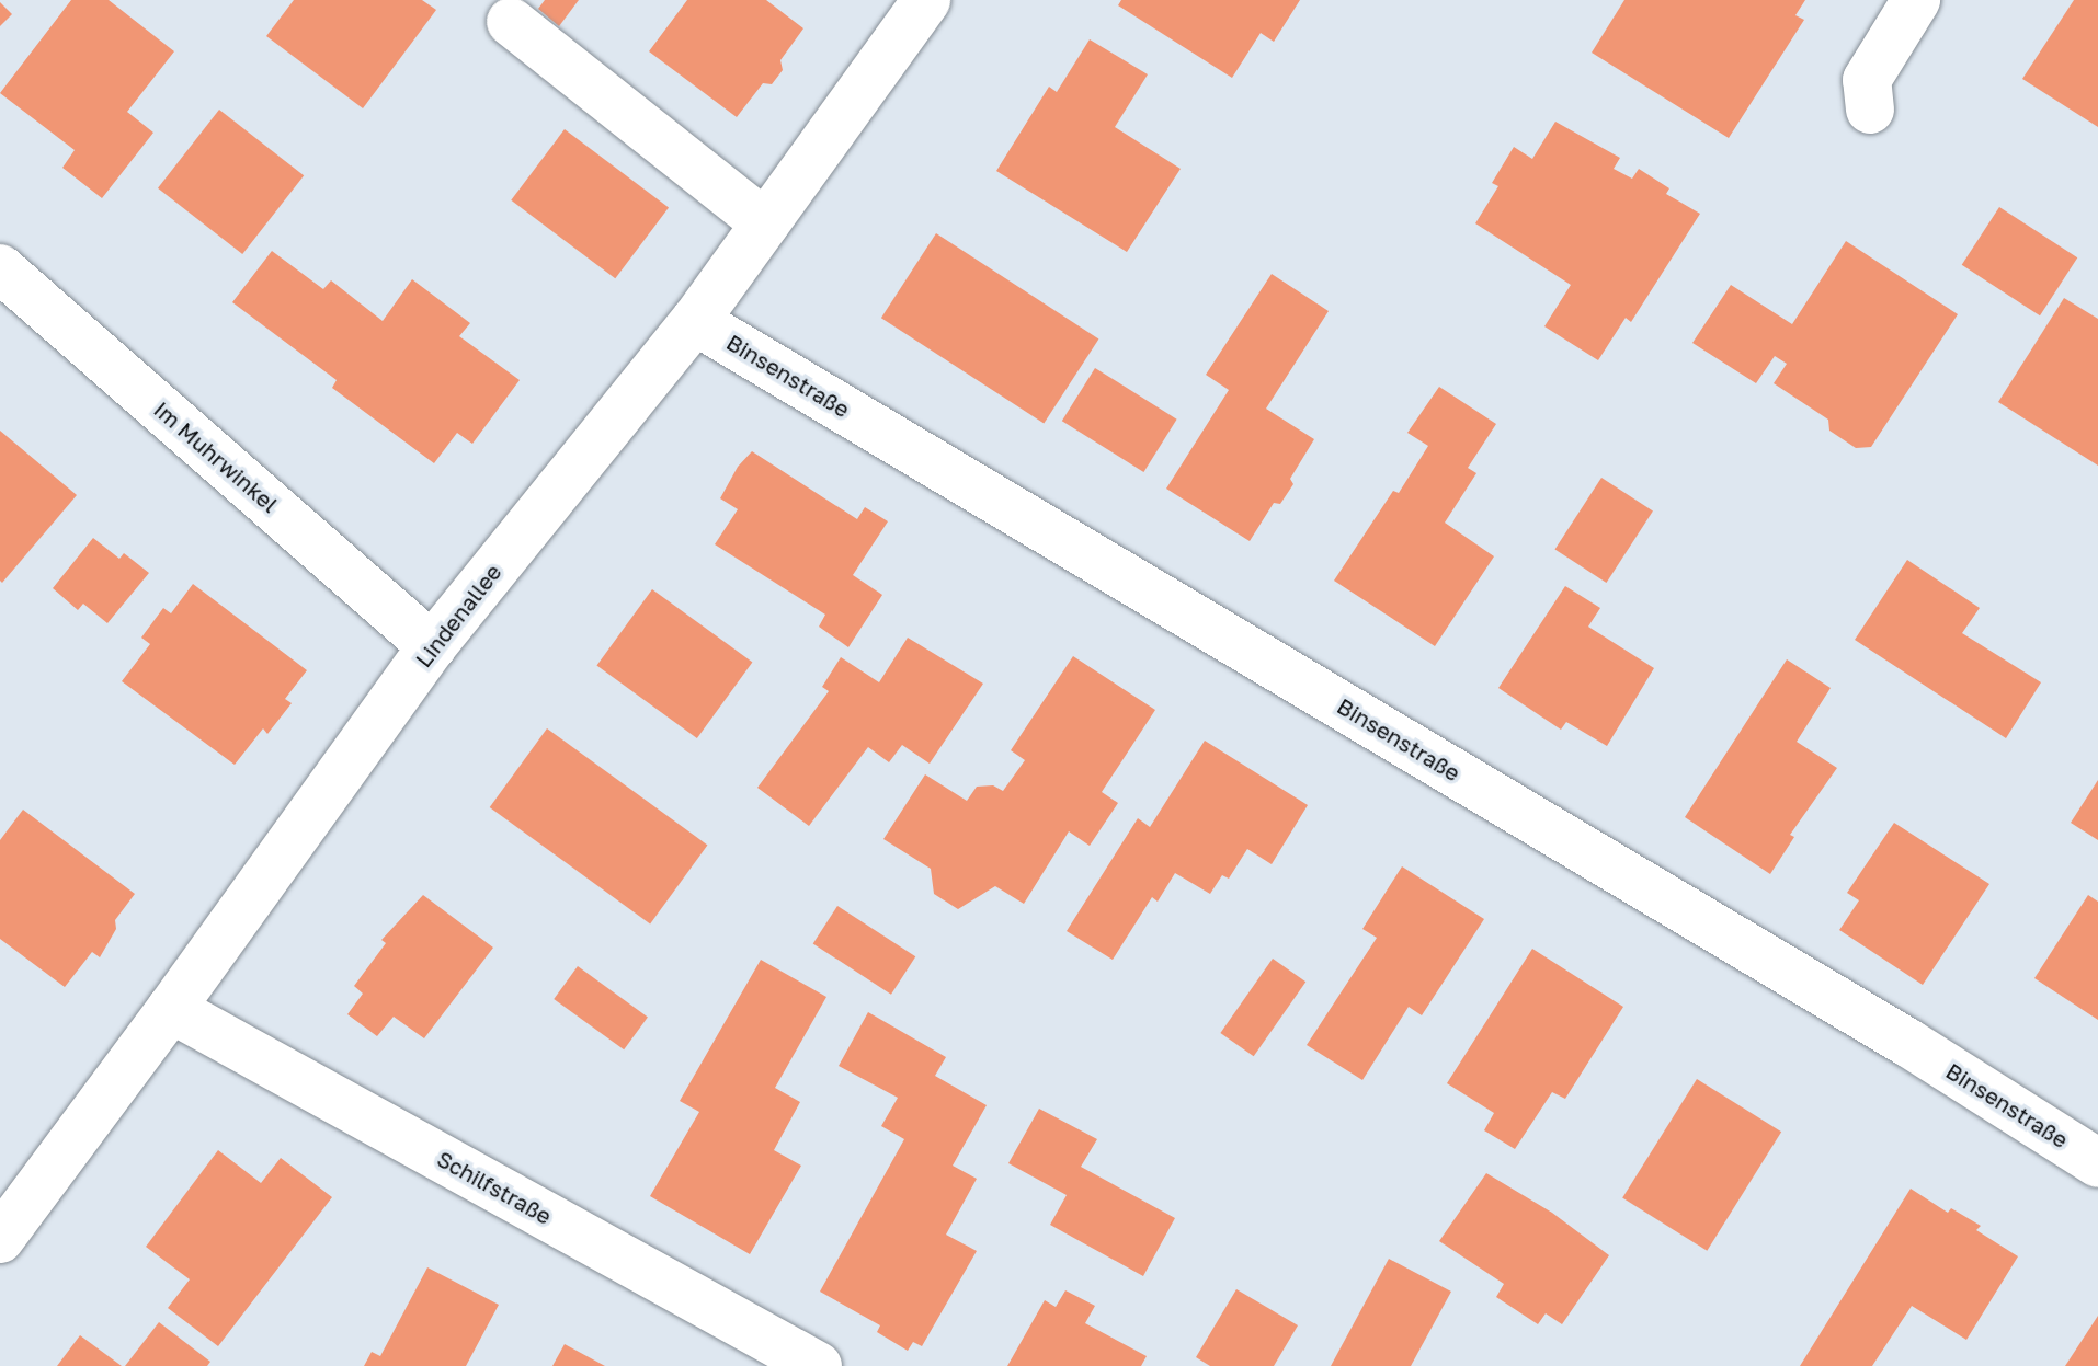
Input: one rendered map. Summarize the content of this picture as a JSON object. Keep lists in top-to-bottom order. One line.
{"streets":{"street":["Binsenstraße","Im Muhrwinkel","Lindenallee","Schilfstraße"]},"crossings":[["Binsenstraße","Lindenallee"],["Im Muhrwinkel","Lindenallee"],["Lindenallee","Schilfstraße"]]}
